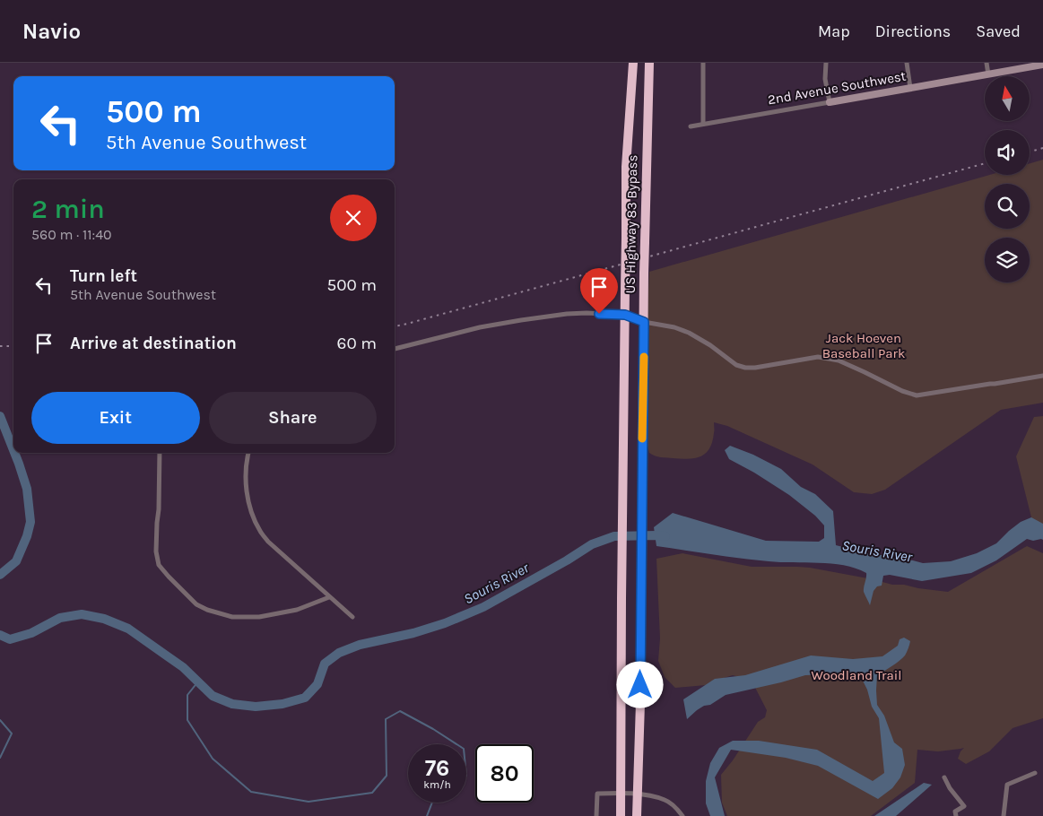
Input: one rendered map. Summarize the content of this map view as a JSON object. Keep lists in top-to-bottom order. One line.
{"streets":{"highway":["US Highway 83 Bypass"],"street":["2nd Avenue Southwest"]},"water":["Souris River"],"parks":["Jack Hoeven Baseball Park","Woodland Trail"],"north":"top","page":{"header":"Navio","nav":["Map","Directions","Saved"],"turn":["500 m","5th Avenue Southwest"],"heading":["2 min","560 m · 11:40"],"list":[{"name":"Turn left","note":"5th Avenue Southwest","value":"500 m"},{"name":"Arrive at destination","value":"60 m"}],"buttons":["Exit","Share"],"speed":"76 km/h","limit":"80"}}
